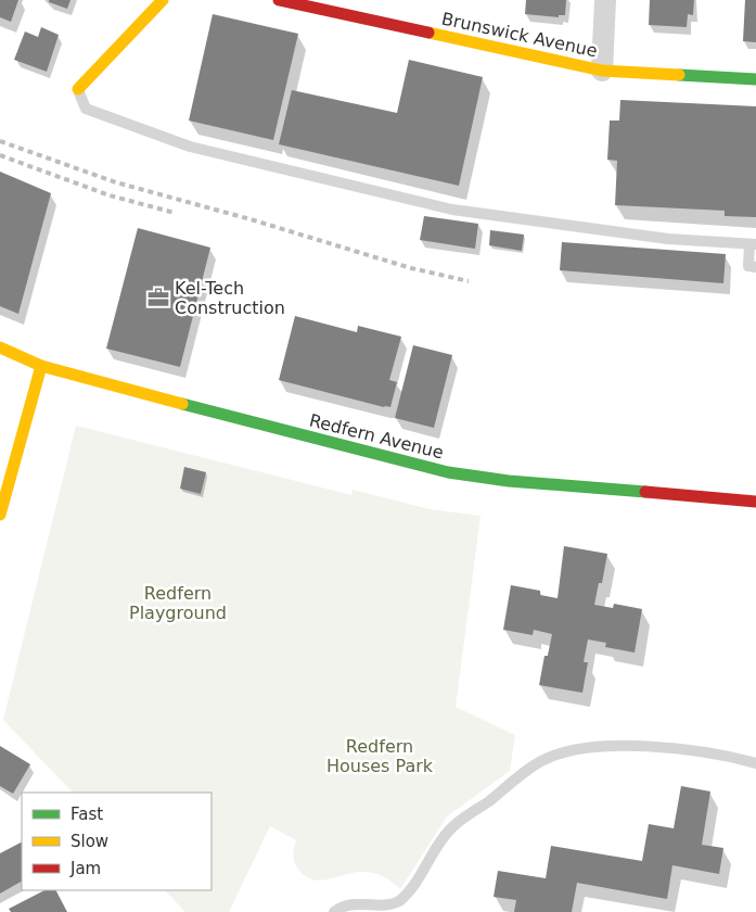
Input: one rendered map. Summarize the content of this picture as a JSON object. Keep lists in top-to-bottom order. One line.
{"streets":{"street":["Brunswick Avenue","Redfern Avenue"]},"parks":["Redfern Playground","Redfern Houses Park"],"places":{"office":["Kel-Tech Construction"]},"legend":["Fast","Slow","Jam"]}
